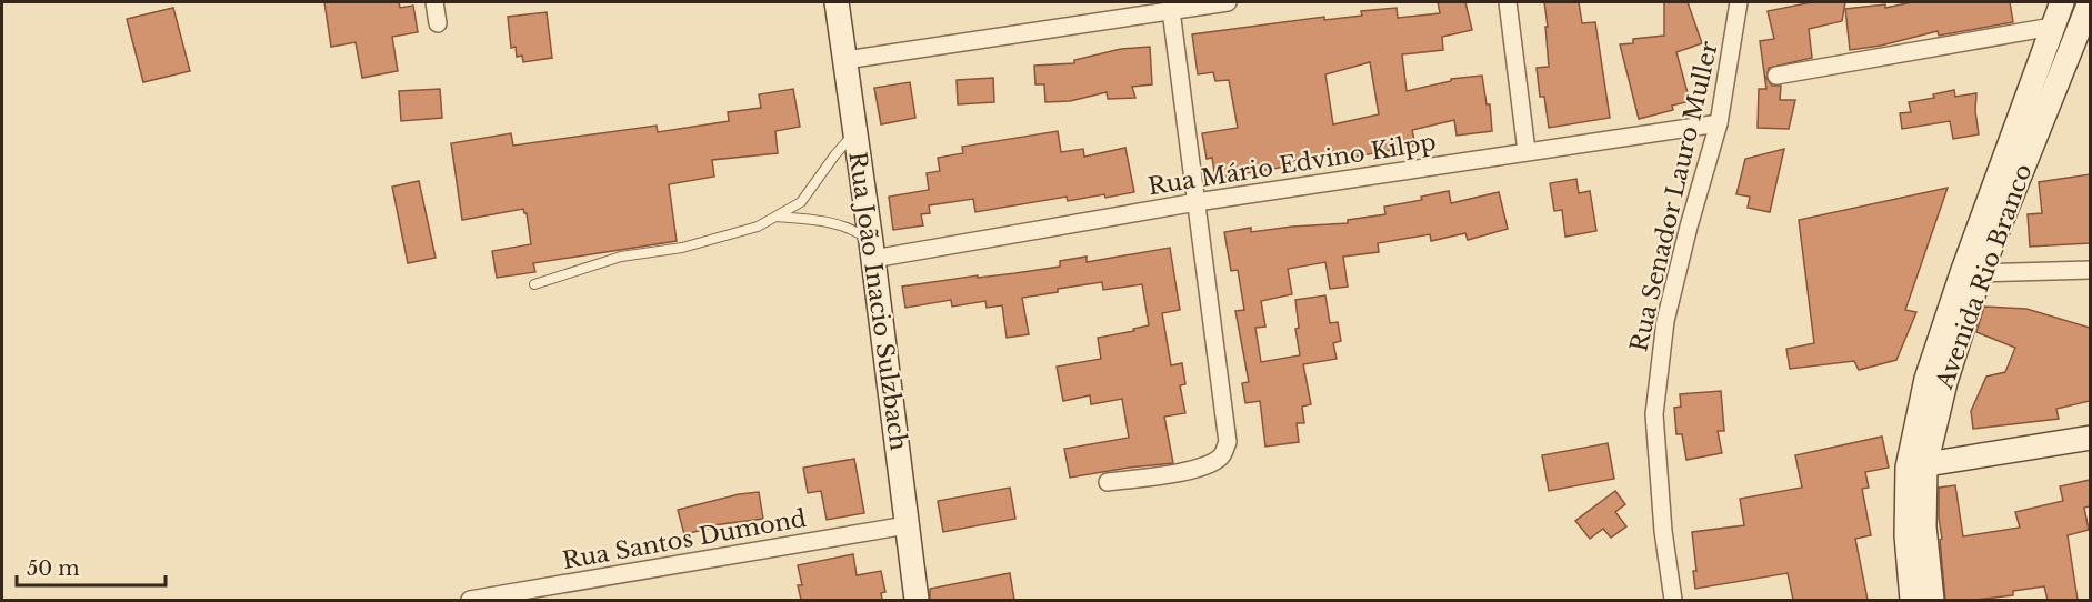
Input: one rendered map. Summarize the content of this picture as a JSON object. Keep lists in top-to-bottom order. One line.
{"streets":{"main road":["Avenida Rio Branco","Rua João Inacio Sulzbach"],"street":["Rua Mário Edvino Kilpp","Rua Senador Lauro Muller","Rua Santos Dumond"]},"crossings":[["Rua Mário Edvino Kilpp","Rua Senador Lauro Muller"],["Rua Mário Edvino Kilpp","Rua João Inacio Sulzbach"],["Rua João Inacio Sulzbach","Rua Santos Dumond"]],"scale_bar":"50 m"}
